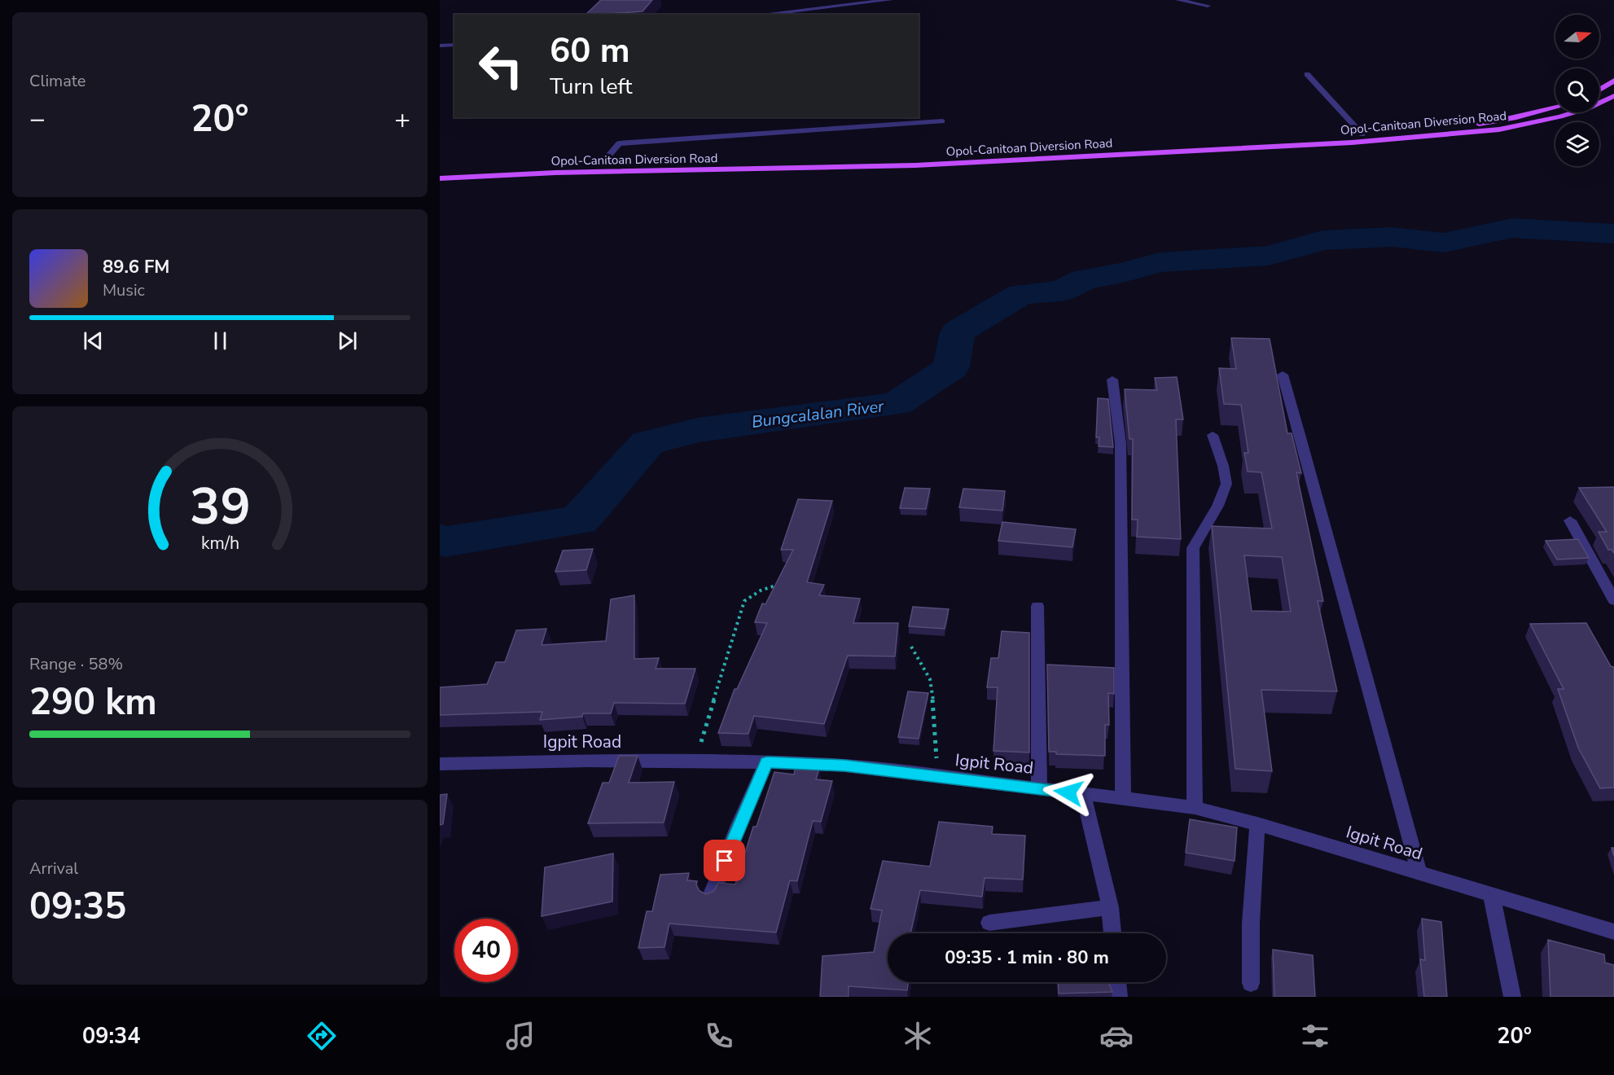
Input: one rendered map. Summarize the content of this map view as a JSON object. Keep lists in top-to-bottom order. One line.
{"streets":{"main road":["Opol-Canitoan Diversion Road"],"street":["Igpit Road"]},"water":["Bungcalalan River"],"north":"right","page":{"tile":["Climate",["Range · 58%","290 km"],["Arrival","09:35"]],"turn":["60 m","Turn left"],"heat":["−","20°","+"],"song":["89.6 FM","Music"],"limit":"40","trip":"09:35 · 1 min · 80 m","tabs":["09:34","20°"],"gauge":["39","km/h"]}}
